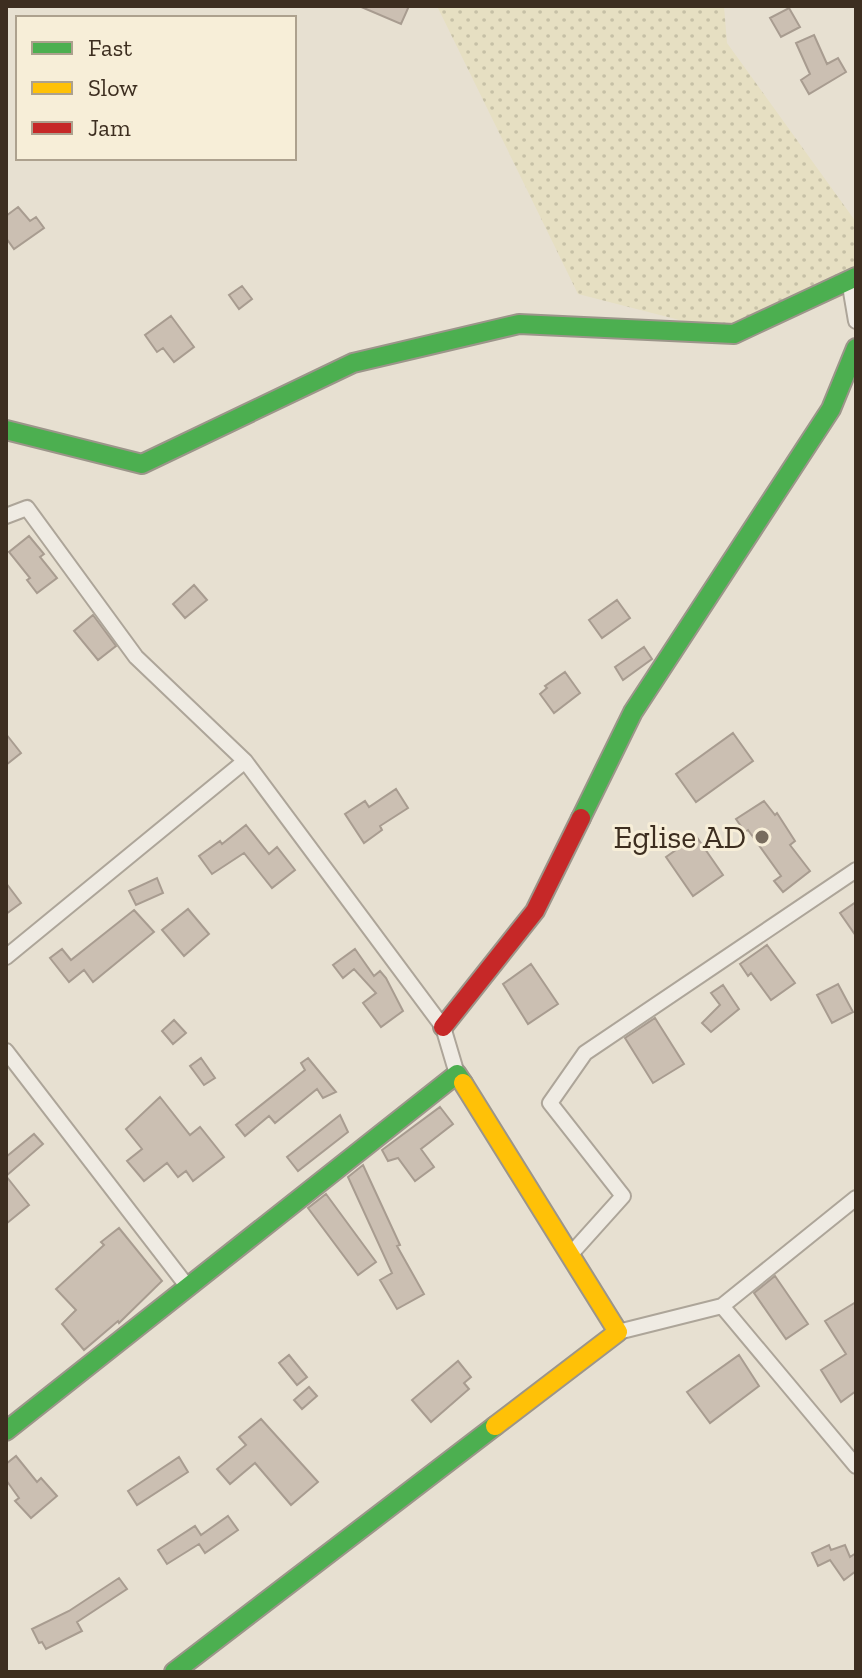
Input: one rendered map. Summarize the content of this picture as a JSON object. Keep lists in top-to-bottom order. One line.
{"places":["Eglise AD"],"legend":["Fast","Slow","Jam"]}
